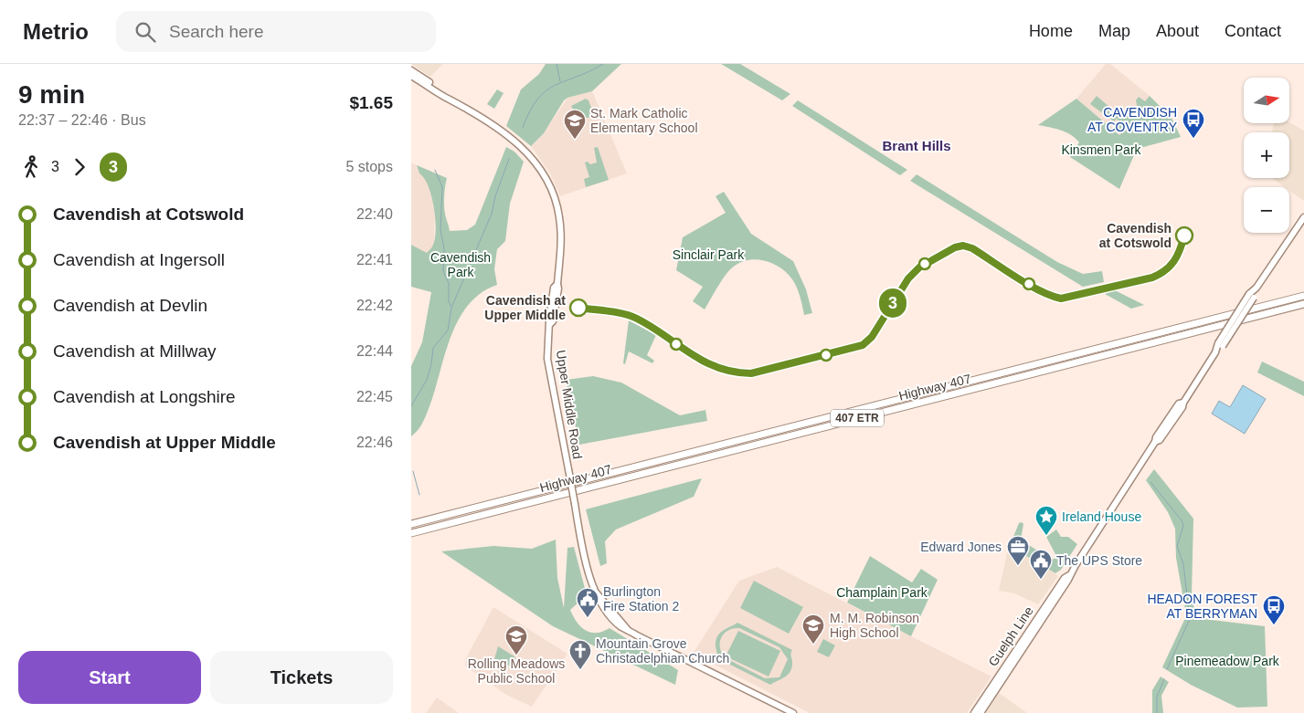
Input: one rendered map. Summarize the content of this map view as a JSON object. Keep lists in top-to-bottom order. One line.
{"streets":{"highway":["Highway 407","407 ETR"],"main road":["Upper Middle Road","Guelph Line"]},"districts":["Brant Hills"],"parks":["Kinsmen Park","Sinclair Park","Cavendish Park","Champlain Park","Pinemeadow Park"],"places":{"bus stop":["CAVENDISH AT COVENTRY","HEADON FOREST AT BERRYMAN"],"school or university":["St. Mark Catholic Elementary School","M. M. Robinson High School","Rolling Meadows Public School"],"other":["Cavendish at Cotswold","Cavendish at Upper Middle"],"place":["Ireland House"],"office":["Edward Jones"],"public building":["The UPS Store","Burlington Fire Station 2"],"church":["Mountain Grove Christadelphian Church"]},"lines":["bus line 3"],"north":"right","page":{"header":"Metrio","search":"Search here","nav":["Home","Map","About","Contact"],"heading":["9 min","22:37 – 22:46 · Bus","$1.65"],"on_map":"3","map_buttons":["+","−"],"legs":["3","3","5 stops"],"list":[{"name":"Cavendish at Cotswold","value":"22:40"},{"name":"Cavendish at Ingersoll","value":"22:41"},{"name":"Cavendish at Devlin","value":"22:42"},{"name":"Cavendish at Millway","value":"22:44"},{"name":"Cavendish at Longshire","value":"22:45"},{"name":"Cavendish at Upper Middle","value":"22:46"}],"buttons":["Start","Tickets"]}}
